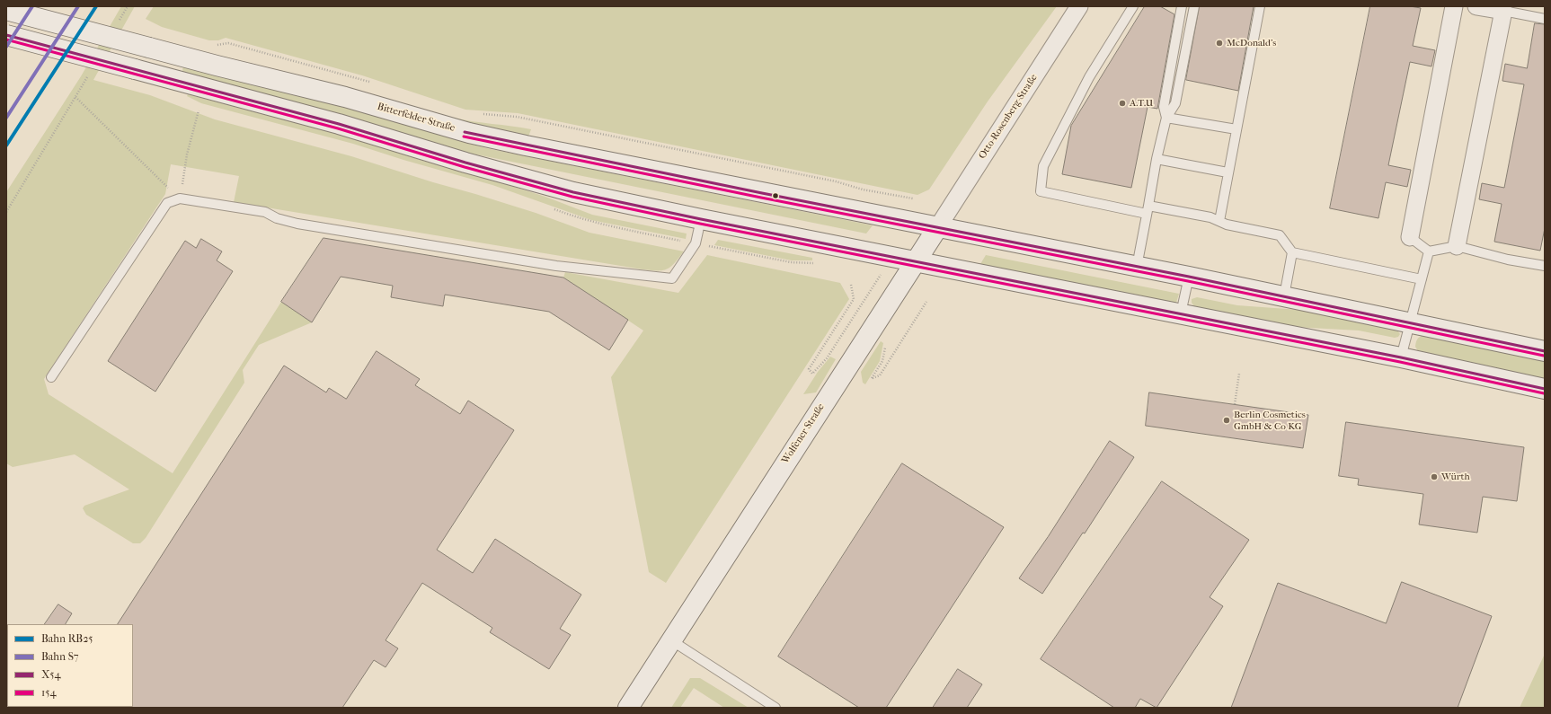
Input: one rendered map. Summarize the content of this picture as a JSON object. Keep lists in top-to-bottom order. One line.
{"streets":{"main road":["Bitterfelder Straße","Wolfener Straße"],"street":["Otto-Rosenberg-Straße"]},"crossings":[["Otto-Rosenberg-Straße","Bitterfelder Straße"],["Otto-Rosenberg-Straße","Wolfener Straße"],["Bitterfelder Straße","Wolfener Straße"]],"places":["McDonald's","A.T.U","Berlin Cosmetics GmbH & Co KG","Würth"],"lines":["rail line RB25","rail line S7","transit line X54","transit line 154"],"legend":["Bahn RB25","Bahn S7","X54","154"]}
